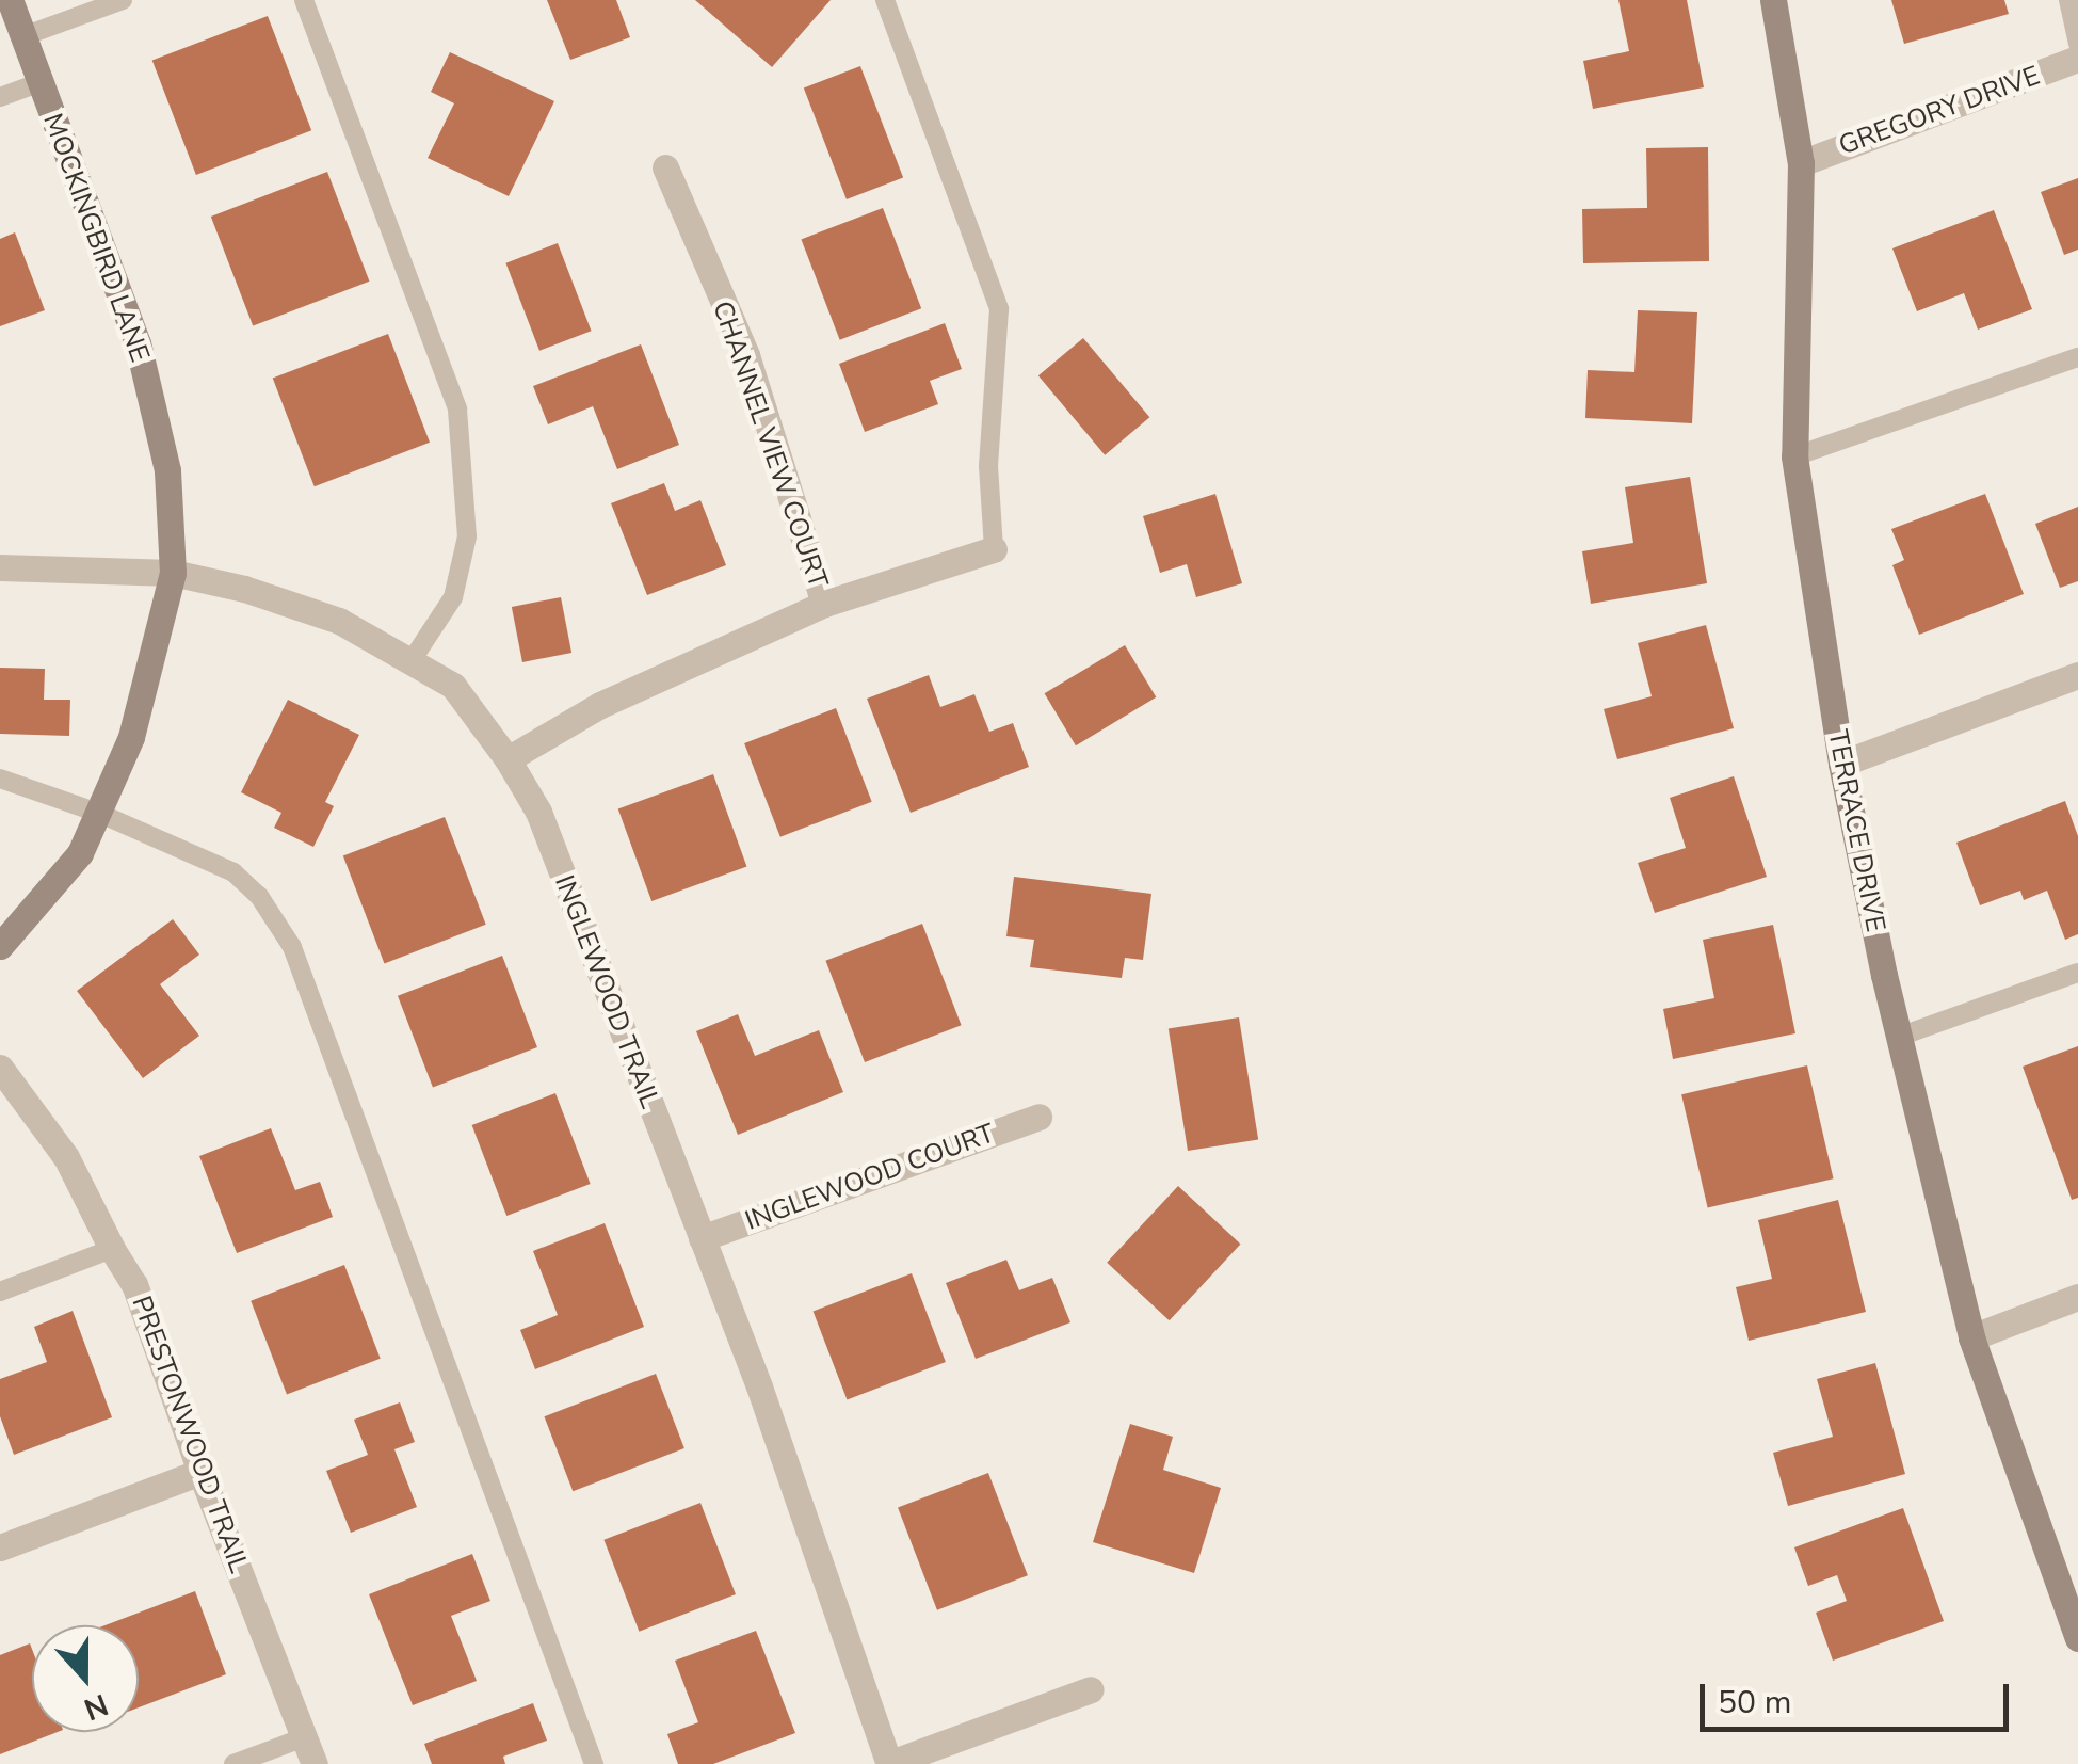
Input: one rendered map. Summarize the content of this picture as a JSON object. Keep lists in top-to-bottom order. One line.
{"streets":{"street":["GREGORY DRIVE","MOCKINGBIRD LANE","CHANNEL VIEW COURT","TERRACE DRIVE","INGLEWOOD TRAIL","INGLEWOOD COURT","PRESTONWOOD TRAIL"]},"crossings":[["GREGORY DRIVE","TERRACE DRIVE"],["MOCKINGBIRD LANE","INGLEWOOD TRAIL"],["INGLEWOOD TRAIL","INGLEWOOD COURT"]],"scale_bar":"50 m","north":"bottom"}
